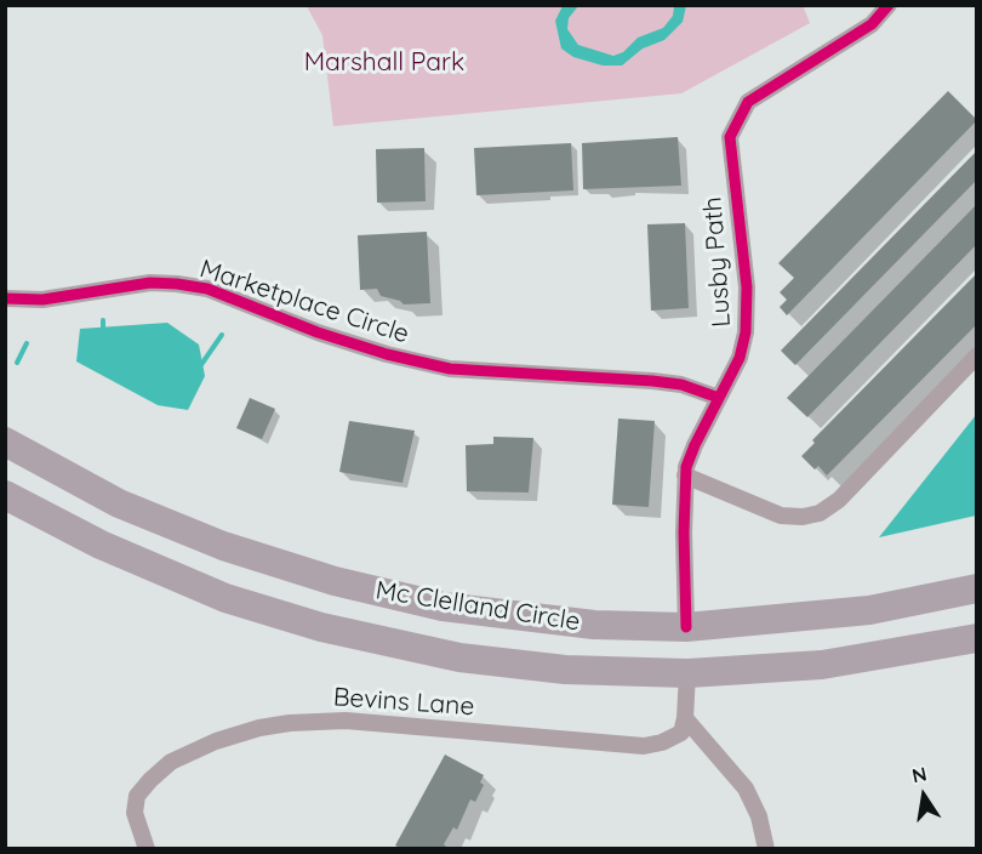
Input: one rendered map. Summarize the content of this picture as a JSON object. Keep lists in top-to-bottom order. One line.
{"streets":{"highway":["Mc Clelland Circle"],"street":["Lusby Path","Marketplace Circle","Bevins Lane"]},"crossings":[["Lusby Path","Marketplace Circle"],["Lusby Path","Mc Clelland Circle"]],"parks":["Marshall Park"],"north":"top"}
